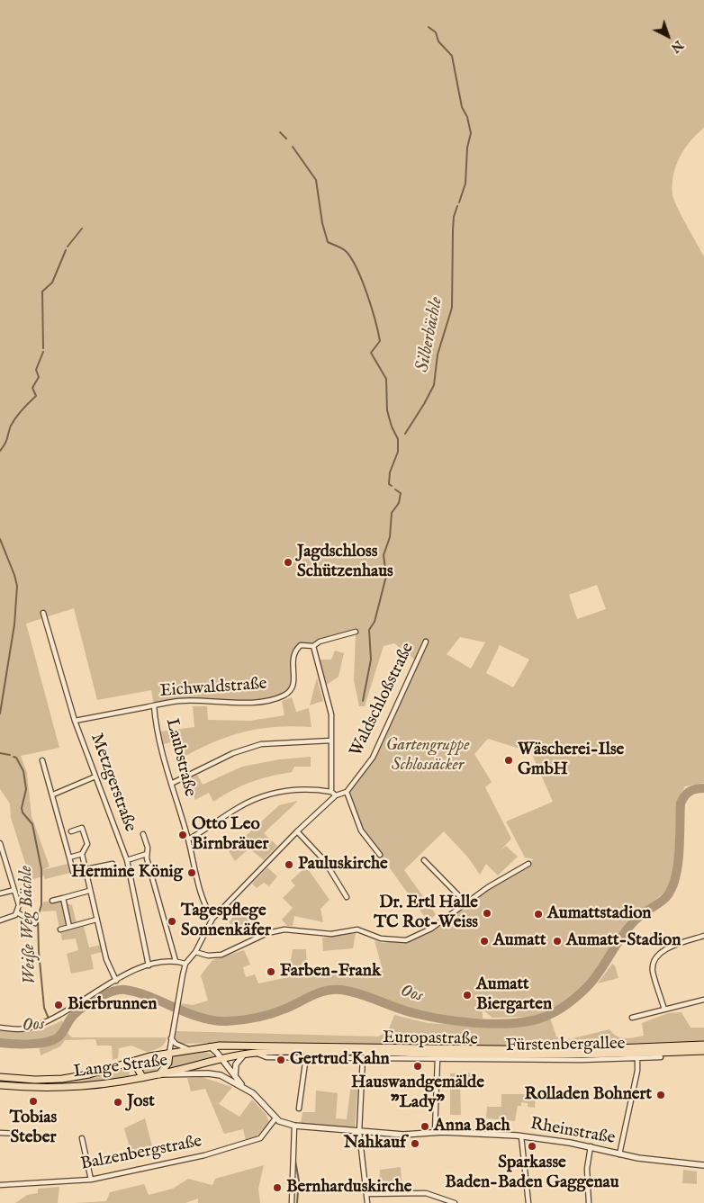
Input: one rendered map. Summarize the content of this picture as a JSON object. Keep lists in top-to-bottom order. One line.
{"streets":{"main road":["Europastraße","Lange Straße"],"street":["Eichwaldstraße","Waldschloßstraße","Laubstraße","Metzgerstraße","Fürstenbergallee","Rheinstraße","Balzenbergstraße"]},"crossings":[["Eichwaldstraße","Laubstraße"],["Eichwaldstraße","Metzgerstraße"],["Europastraße","Fürstenbergallee"],["Europastraße","Lange Straße"],["Lange Straße","Rheinstraße"],["Lange Straße","Balzenbergstraße"],["Rheinstraße","Balzenbergstraße"]],"water":["Silberbächle","Weiße Weg Bächle","Oos"],"parks":["Gartengruppe Schlossäcker"],"places":["Jagdschloss Schützenhaus","Wäscherei-Ilse GmbH","Otto Leo Birnbräuer","Pauluskirche","Hermine König","Dr. Ertl Halle TC Rot-Weiss","Aumattstadion","Tagespflege Sonnenkäfer","Aumatt","Aumatt-Stadion","Farben-Frank","Aumatt Biergarten","Bierbrunnen","Gertrud Kahn","Hauswandgemälde \"Lady\"","Rolladen Bohnert","Tobias Steber","Jost","Anna Bach","Nahkauf","Sparkasse Baden-Baden Gaggenau","Bernharduskirche"],"north":"bottom right"}
